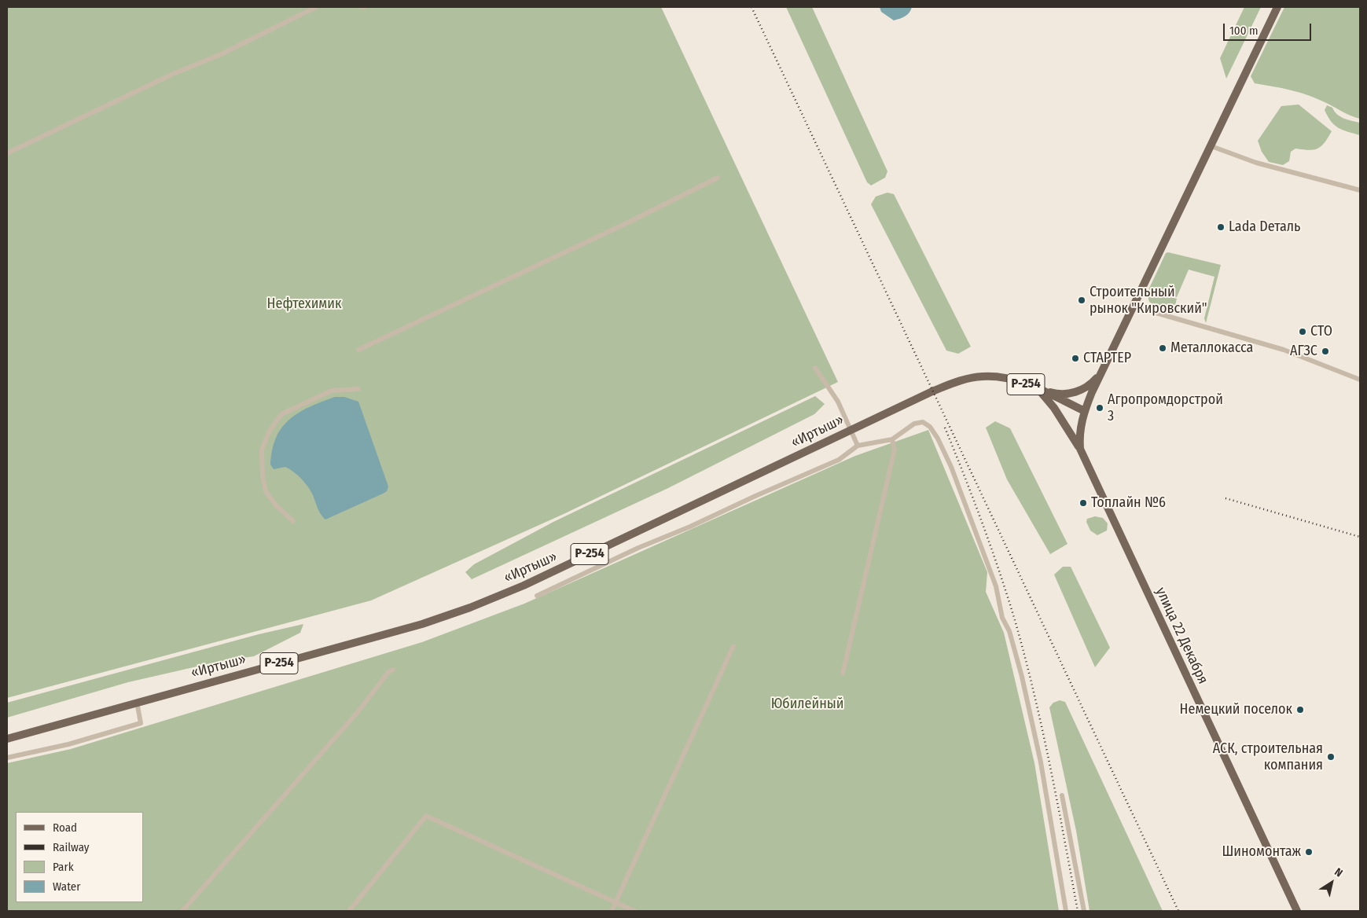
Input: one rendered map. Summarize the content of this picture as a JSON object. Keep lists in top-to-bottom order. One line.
{"streets":{"main road":["Р-254","«Иртыш»","улица 22 Декабря"]},"crossings":[["«Иртыш»","улица 22 Декабря"]],"parks":["Нефтехимик","Юбилейный"],"places":["Lada Dеталь","Строительный рынок \"Кировский\"","СТО","Металлокасса","АГЗС","СТАРТЕР","Агропромдорстрой 3","Топлайн №6","Немецкий поселок","АСК, строительная компания","Шиномонтаж"],"legend":["Road","Railway","Park","Water"],"scale_bar":"100 m","north":"top right"}
